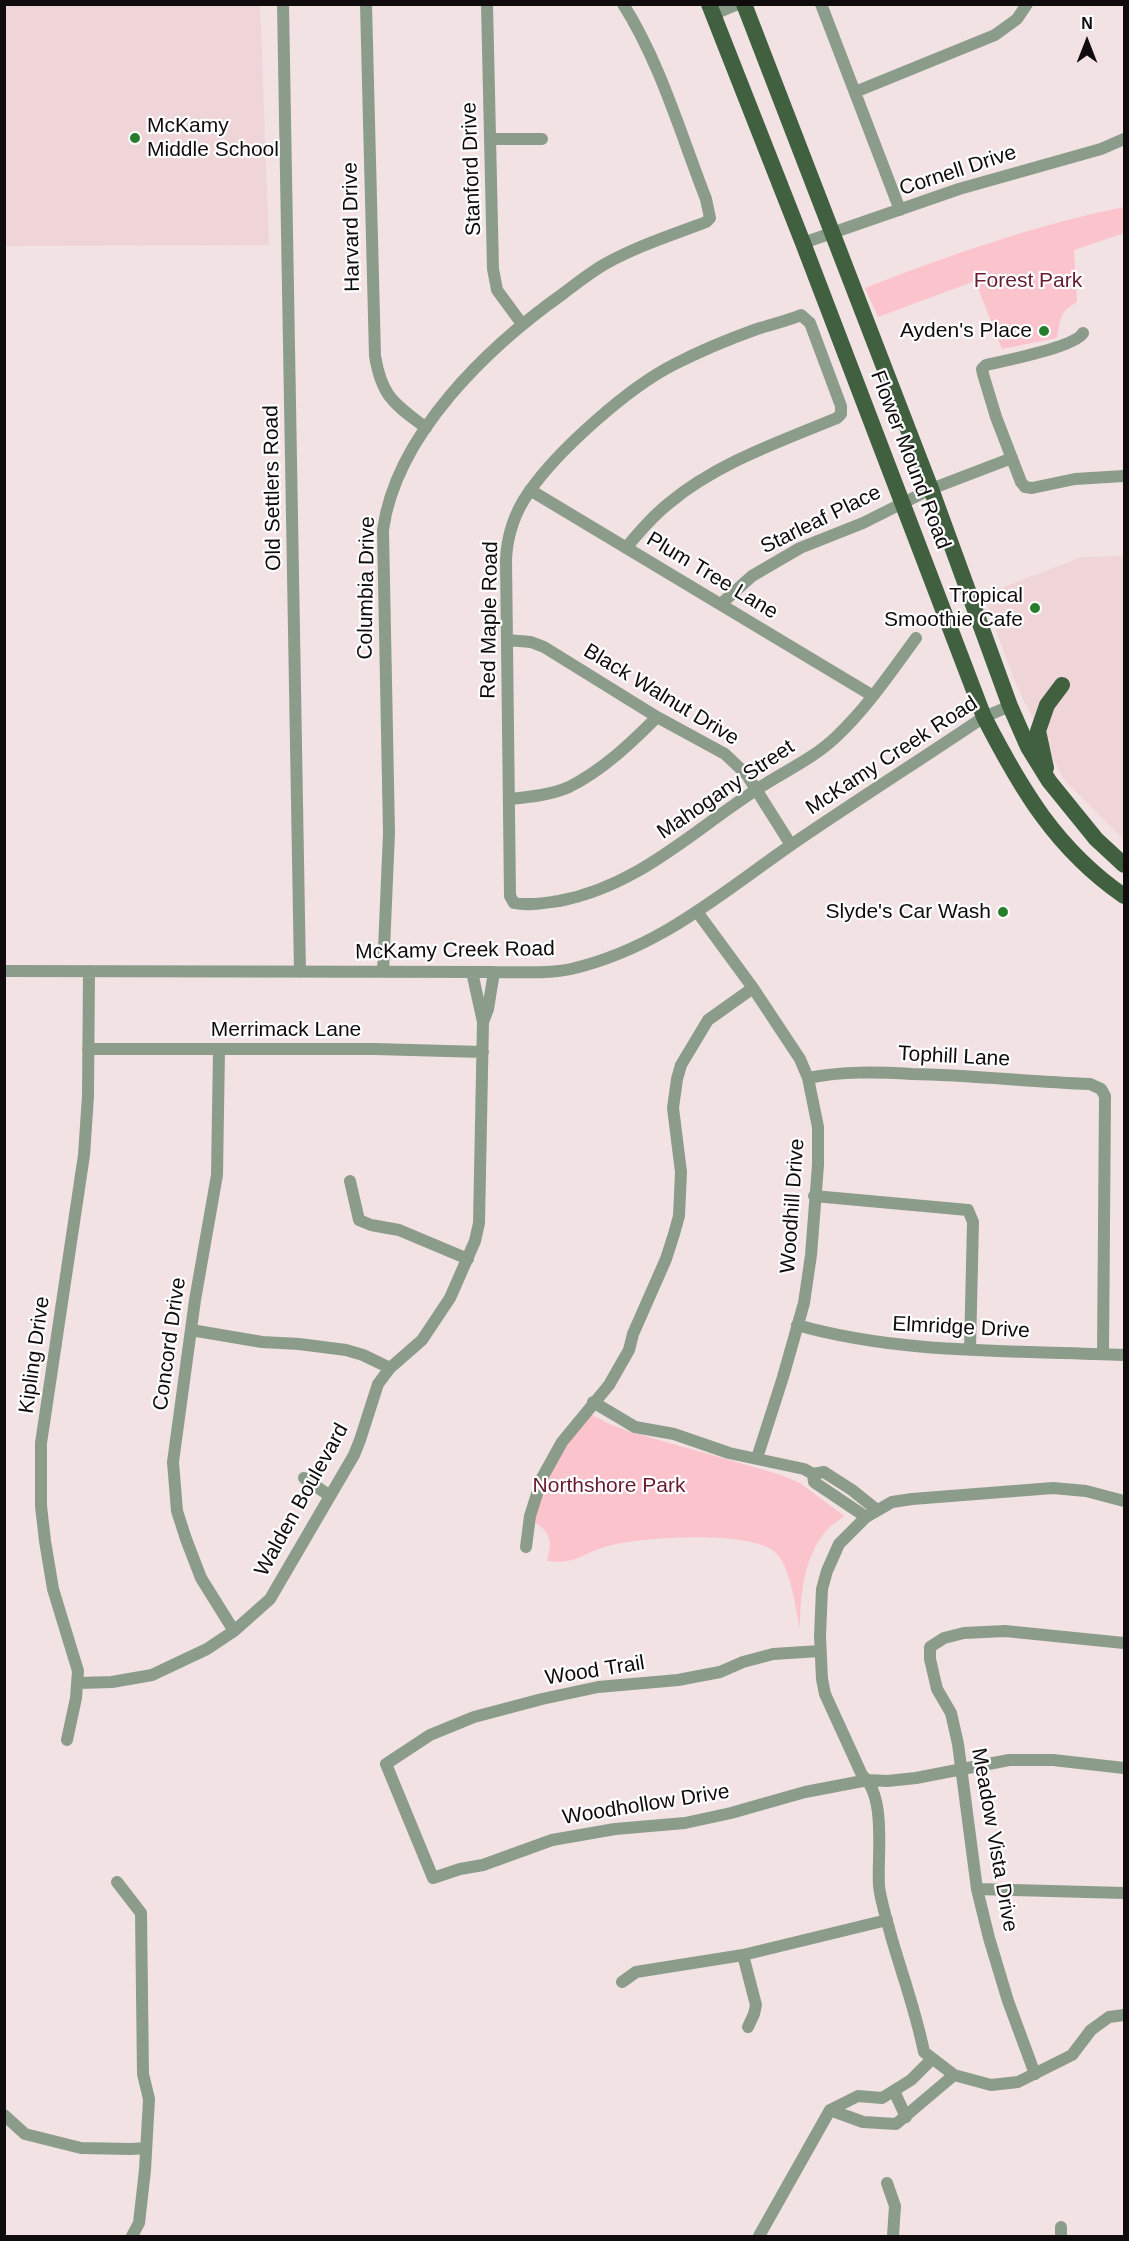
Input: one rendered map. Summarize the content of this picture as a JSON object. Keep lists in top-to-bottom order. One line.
{"streets":{"main road":["Flower Mound Road"],"street":["Stanford Drive","Cornell Drive","Harvard Drive","Old Settlers Road","Starleaf Place","Plum Tree Lane","Columbia Drive","Red Maple Road","Black Walnut Drive","McKamy Creek Road","Mahogany Street","Merrimack Lane","Tophill Lane","Woodhill Drive","Elmridge Drive","Concord Drive","Kipling Drive","Walden Boulevard","Wood Trail","Woodhollow Drive","Meadow Vista Drive"]},"crossings":[["Stanford Drive","Columbia Drive"],["Cornell Drive","Flower Mound Road"],["Harvard Drive","Columbia Drive"],["Flower Mound Road","Starleaf Place"],["Flower Mound Road","McKamy Creek Road"],["Old Settlers Road","McKamy Creek Road"],["Starleaf Place","Plum Tree Lane"],["Plum Tree Lane","Red Maple Road"],["Plum Tree Lane","Mahogany Street"],["Columbia Drive","McKamy Creek Road"],["Red Maple Road","Black Walnut Drive"],["Red Maple Road","Mahogany Street"],["Black Walnut Drive","McKamy Creek Road"],["Black Walnut Drive","Mahogany Street"],["McKamy Creek Road","Woodhill Drive"],["McKamy Creek Road","Kipling Drive"],["McKamy Creek Road","Walden Boulevard"],["Merrimack Lane","Concord Drive"],["Merrimack Lane","Kipling Drive"],["Merrimack Lane","Walden Boulevard"],["Tophill Lane","Woodhill Drive"],["Tophill Lane","Elmridge Drive"],["Woodhill Drive","Elmridge Drive"],["Concord Drive","Walden Boulevard"],["Kipling Drive","Walden Boulevard"],["Wood Trail","Woodhollow Drive"],["Woodhollow Drive","Meadow Vista Drive"]],"parks":["Forest Park","Northshore Park"],"places":["McKamy Middle School","Ayden's Place","Tropical Smoothie Cafe","Slyde's Car Wash"],"north":"top"}
